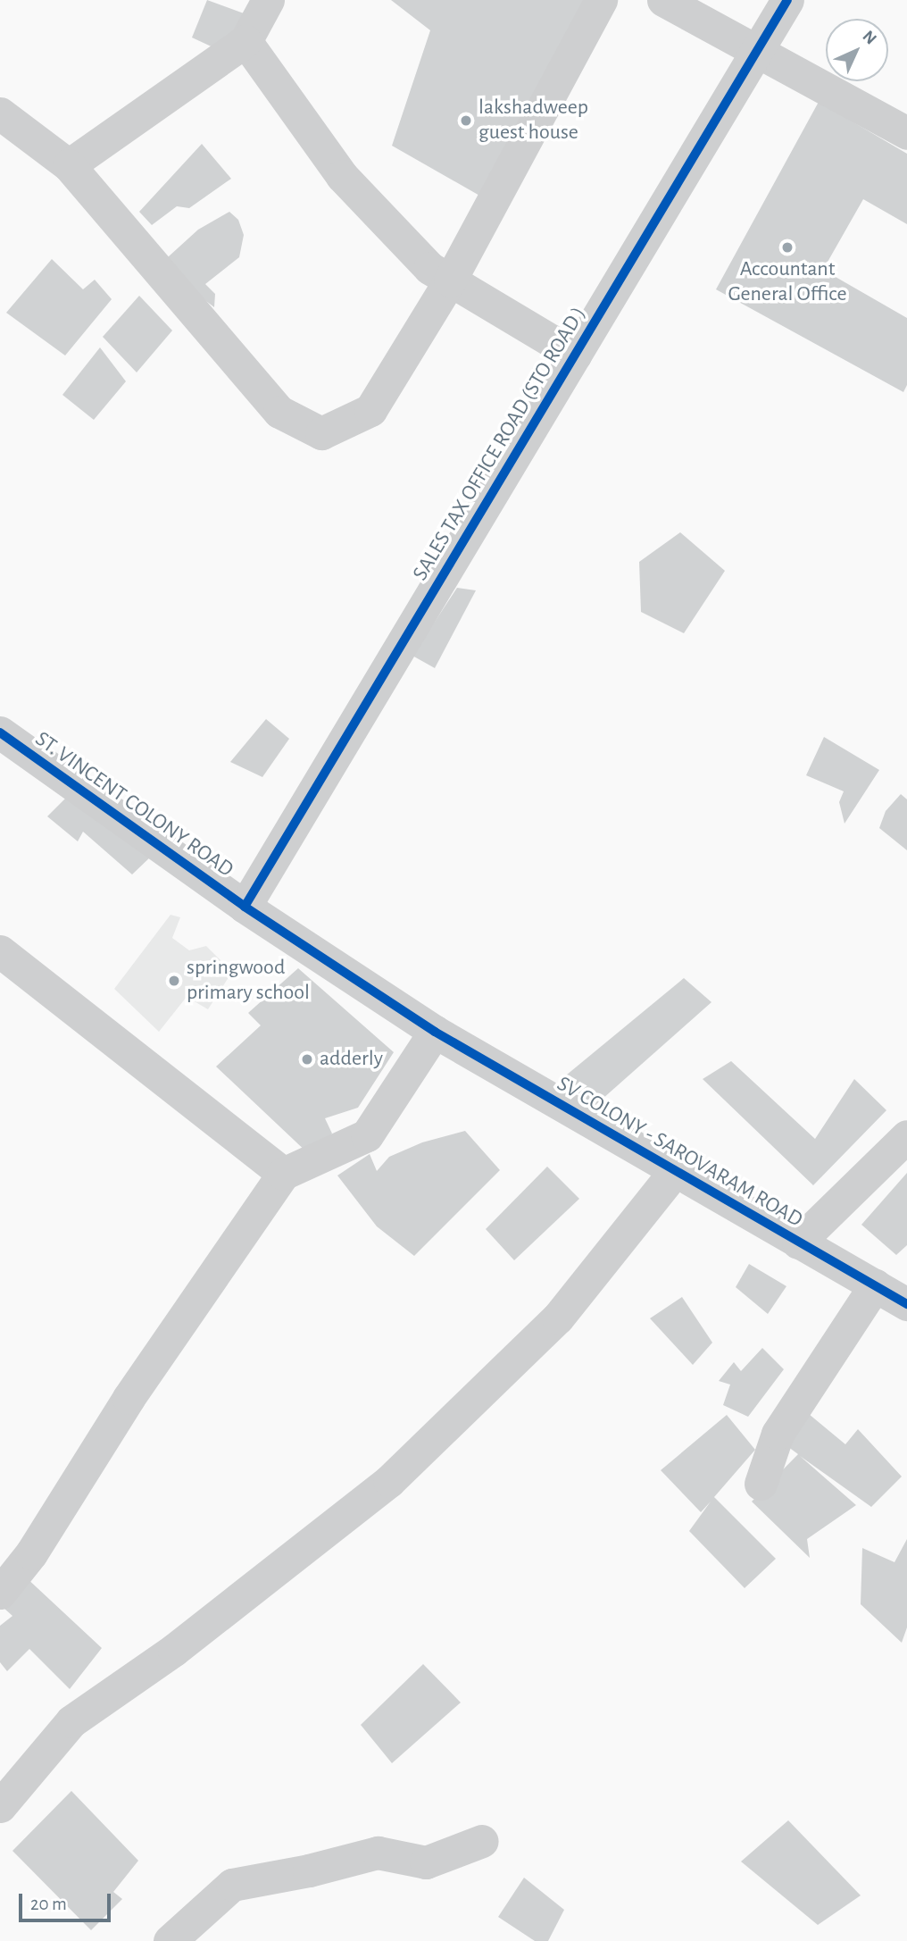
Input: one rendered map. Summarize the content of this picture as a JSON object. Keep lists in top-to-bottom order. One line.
{"streets":{"street":["SALES TAX OFFICE ROAD (STO ROAD )","ST. VINCENT COLONY ROAD","SV COLONY - SAROVARAM ROAD"]},"crossings":[["SALES TAX OFFICE ROAD (STO ROAD )","ST. VINCENT COLONY ROAD"],["ST. VINCENT COLONY ROAD","SV COLONY - SAROVARAM ROAD"]],"places":["lakshadweep guest house","Accountant General Office","springwood primary school","adderly"],"scale_bar":"20 m","north":"top right"}
